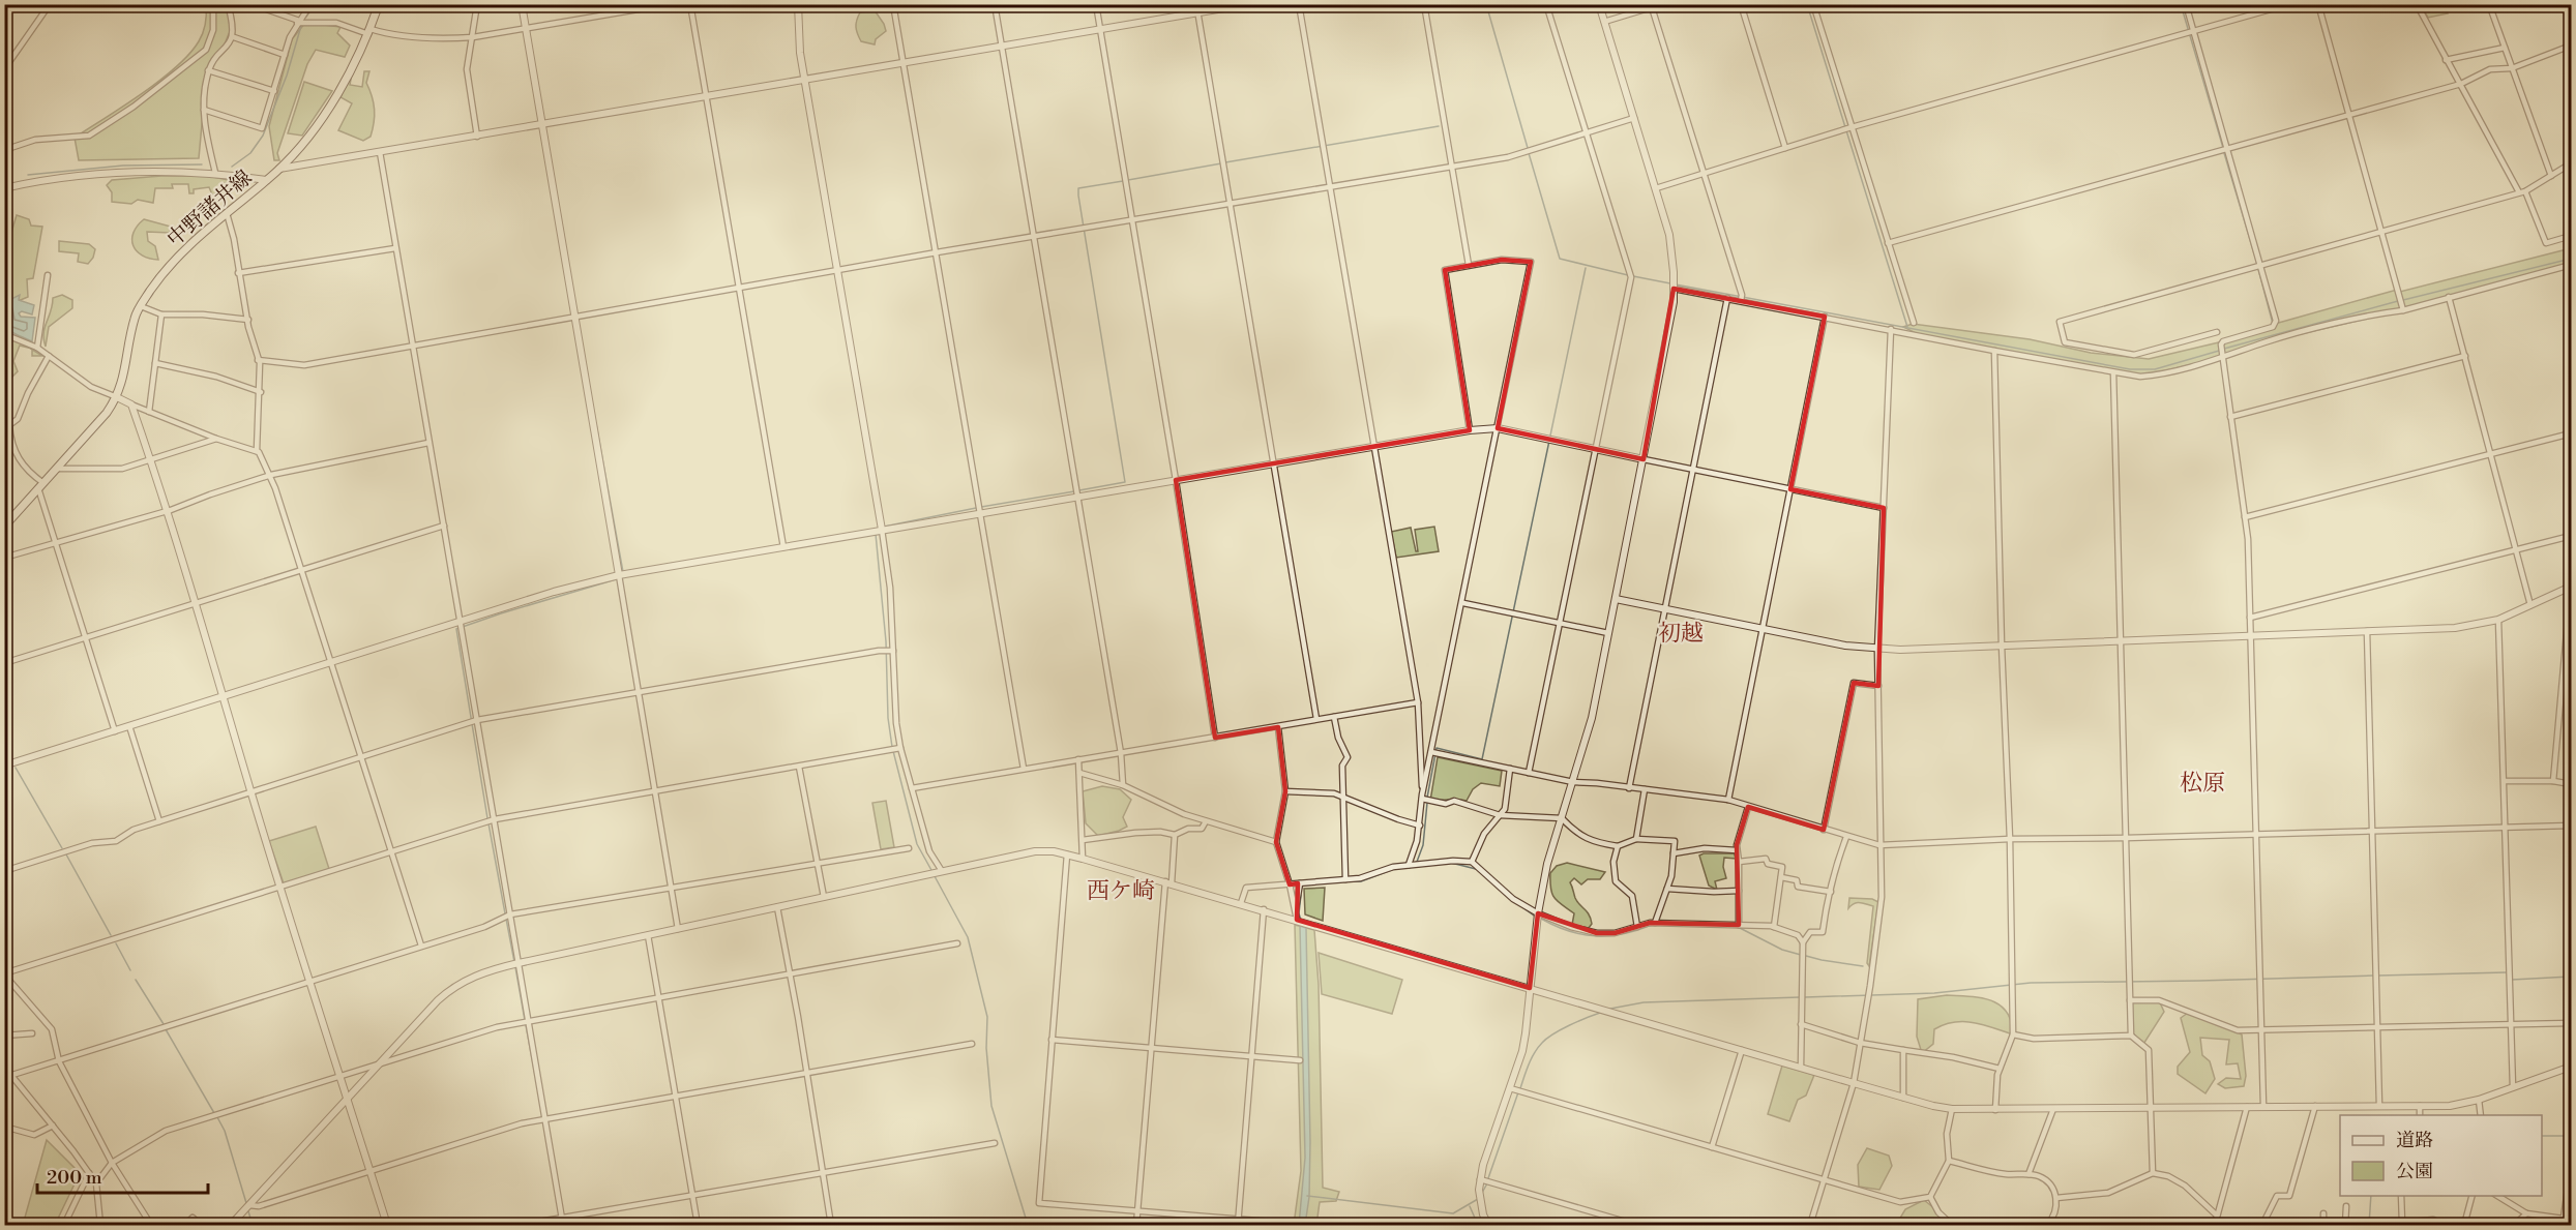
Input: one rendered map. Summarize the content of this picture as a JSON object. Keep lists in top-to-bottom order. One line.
{"streets":{"main road":["中野諸井線"]},"districts":["初越","松原","西ケ崎"],"legend":["道路","公園"],"scale_bar":"200 m"}
